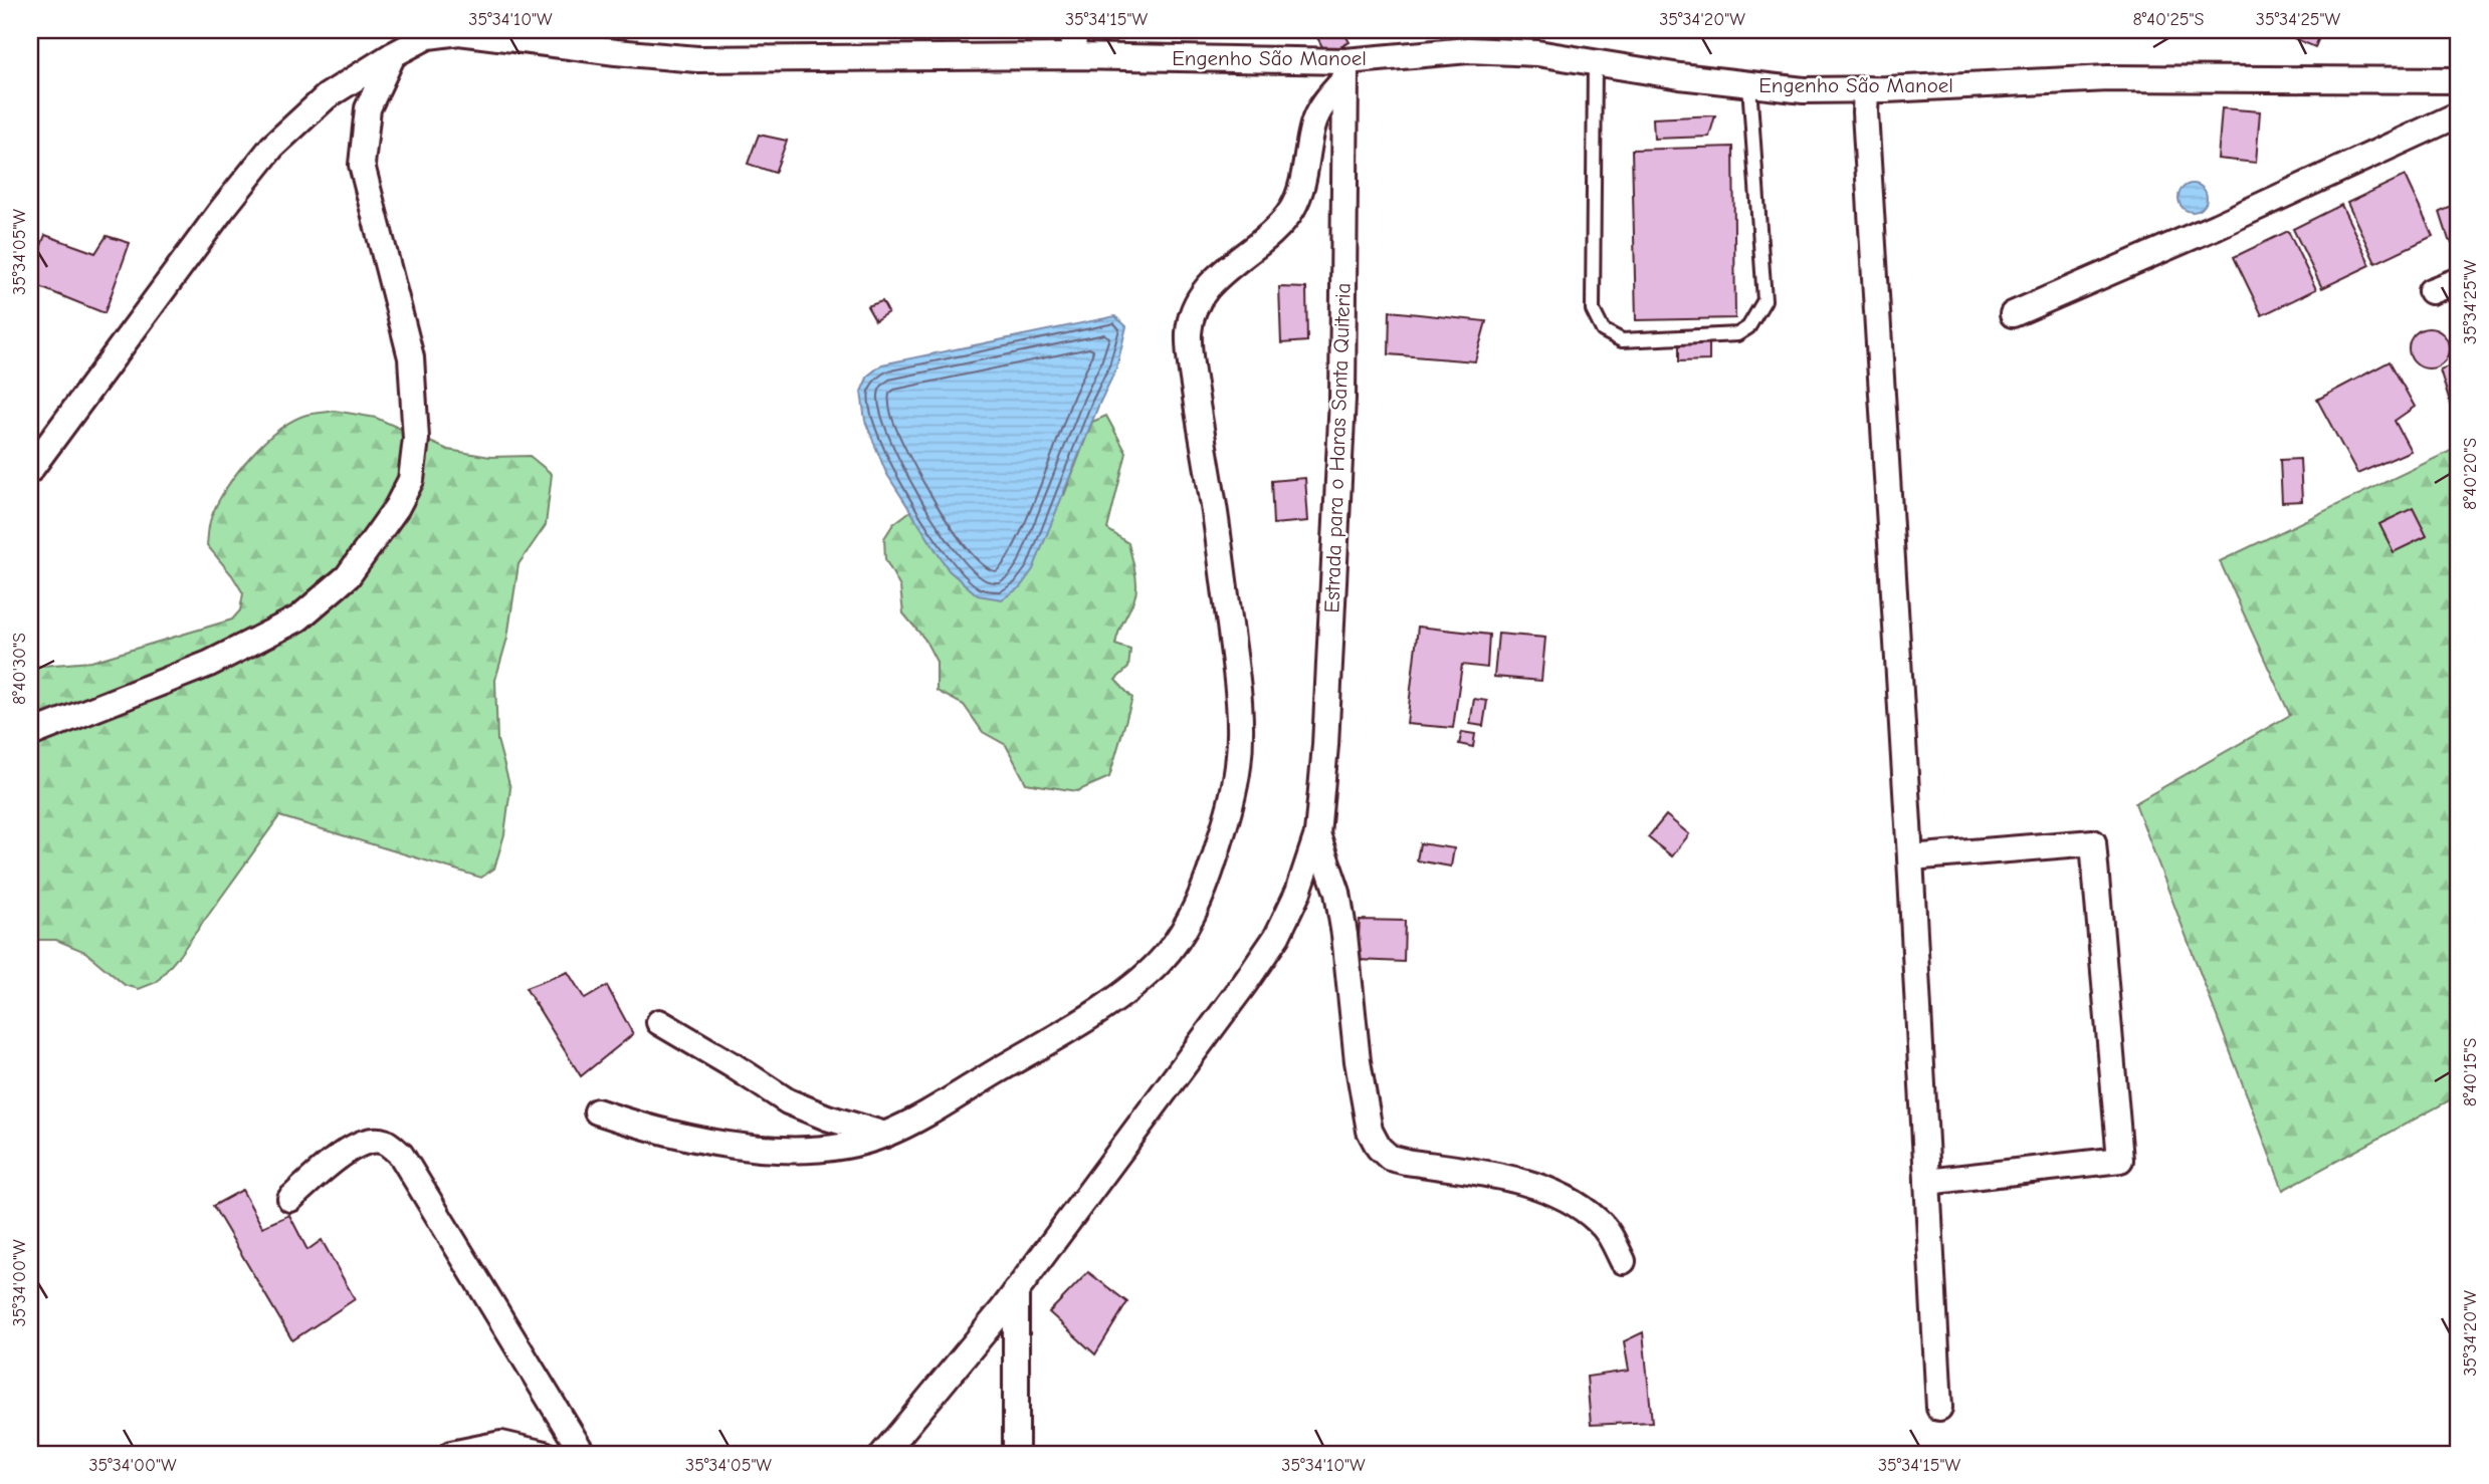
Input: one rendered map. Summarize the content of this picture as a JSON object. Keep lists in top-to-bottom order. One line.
{"streets":{"street":["Engenho São Manoel","Estrada para o Haras Santa Quiteria"]},"crossings":[["Engenho São Manoel","Estrada para o Haras Santa Quiteria"]],"coordinates":["35°34'10\"W","35°34'15\"W","35°34'20\"W","8°40'25\"S","35°34'25\"W","35°34'05\"W","8°40'20\"S","8°40'30\"S","8°40'15\"S","35°34'00\"W"]}
